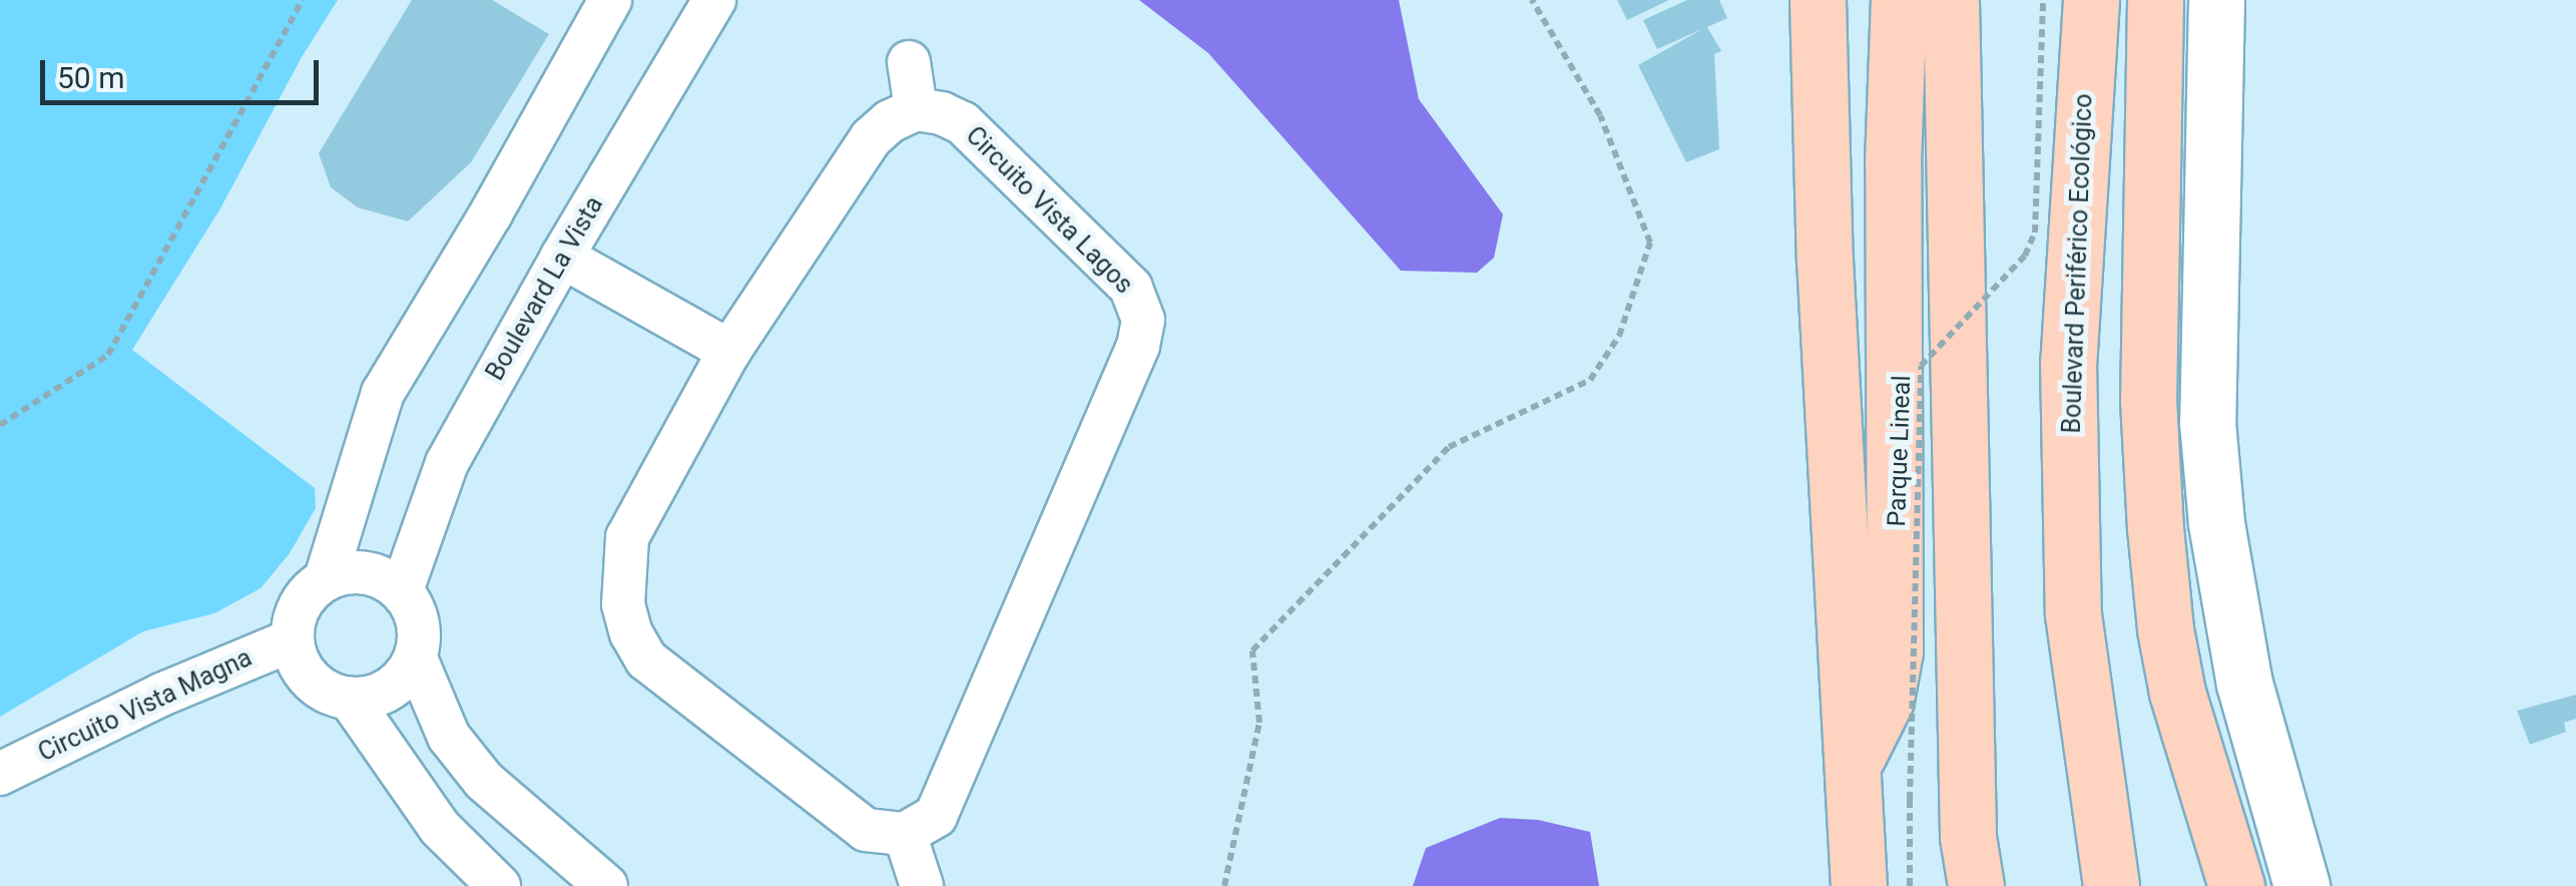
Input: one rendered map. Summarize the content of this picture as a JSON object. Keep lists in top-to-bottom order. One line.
{"streets":{"highway":["Boulevard Periférico Ecológico"],"street":["Circuito Vista Lagos","Boulevard La Vista","Circuito Vista Magna"],"path":["Parque Lineal"]},"crossings":[["Boulevard La Vista","Circuito Vista Magna"]],"scale_bar":"50 m"}
